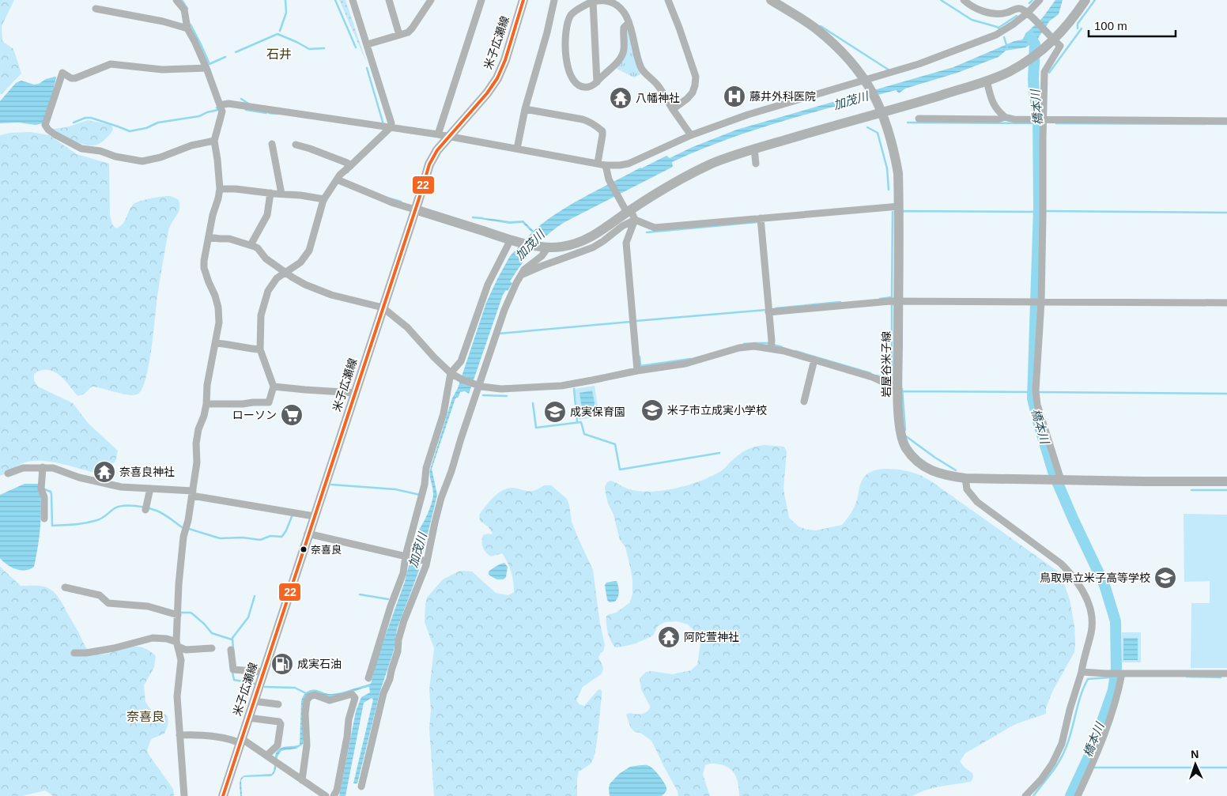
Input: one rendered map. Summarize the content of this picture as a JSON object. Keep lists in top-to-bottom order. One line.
{"streets":{"main road":["米子広瀬線","岩屋谷米子線"]},"districts":["石井","奈喜良"],"water":["加茂川","橋本川"],"places":{"hospital":["藤井外科医院"],"temple":["八幡神社","奈喜良神社","阿陀萱神社"],"school or university":["米子市立成実小学校","成実保育園","鳥取県立米子高等学校"],"supermarket":["ローソン"],"other":["奈喜良"],"fuel station":["成実石油"]},"lines":["transit line 22"],"scale_bar":"100 m","north":"top"}
